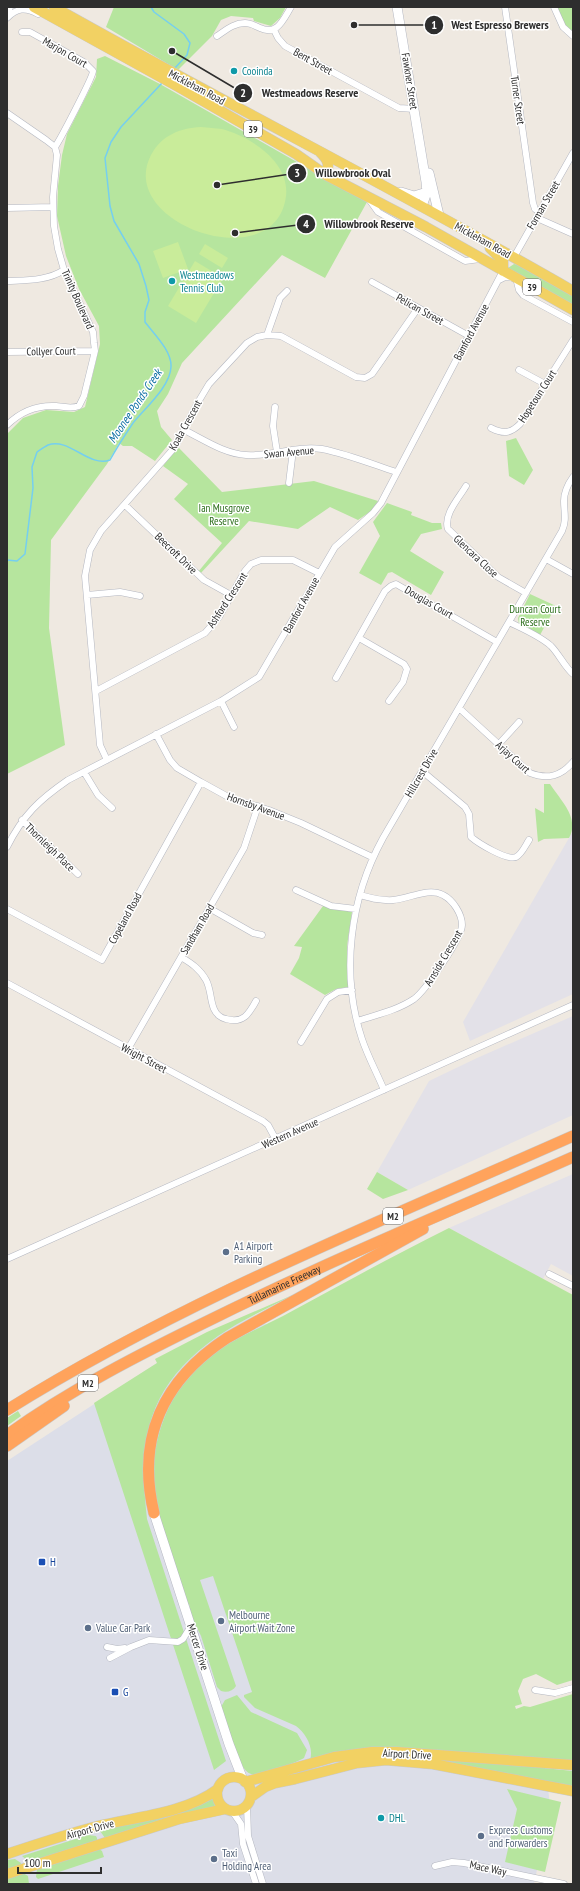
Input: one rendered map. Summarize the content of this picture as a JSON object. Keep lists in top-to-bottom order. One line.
{"streets":{"highway":["M2","Tullamarine Freeway"],"main road":["Mickleham Road","39","Airport Drive"],"street":["Marjon Court","Bent Street","Fawkner Street","Turner Street","Forman Street","Trinity Boulevard","Pelican Street","Bamford Avenue","Collyer Court","Hopetoun Court","Koala Crescent","Swan Avenue","Beecroft Drive","Glencara Close","Ashford Crescent","Douglas Court","Arjay Court","Hillcrest Drive","Hornsby Avenue","Thornleigh Place","Copeland Road","Sandham Road","Arnside Crescent","Wright Street","Western Avenue","Mercer Drive","Mace Way"]},"crossings":[["Marjon Court","Trinity Boulevard"],["Bent Street","Fawkner Street"],["Fawkner Street","Mickleham Road"],["Mickleham Road","Forman Street"],["Mickleham Road","Bamford Avenue"],["Turner Street","Forman Street"],["Trinity Boulevard","Collyer Court"],["Pelican Street","Bamford Avenue"],["Bamford Avenue","Koala Crescent"],["Bamford Avenue","Swan Avenue"],["Bamford Avenue","Ashford Crescent"],["Bamford Avenue","Hornsby Avenue"],["Bamford Avenue","Thornleigh Place"],["Koala Crescent","Swan Avenue"],["Koala Crescent","Beecroft Drive"],["Koala Crescent","Ashford Crescent"],["Beecroft Drive","Ashford Crescent"],["Glencara Close","Hillcrest Drive"],["Douglas Court","Hillcrest Drive"],["Arjay Court","Hillcrest Drive"],["Hillcrest Drive","Hornsby Avenue"],["Hillcrest Drive","Arnside Crescent"],["Hillcrest Drive","Western Avenue"],["Hornsby Avenue","Copeland Road"],["Hornsby Avenue","Sandham Road"],["Sandham Road","Wright Street"],["Wright Street","Western Avenue"],["Mercer Drive","Airport Drive"]],"water":["Moonee Ponds Creek"],"parks":["Ian Musgrove Reserve","Duncan Court Reserve"],"places":{"other":["West Espresso Brewers","Westmeadows Reserve","Cooinda","Willowbrook Oval","Willowbrook Reserve","Westmeadows Tennis Club","A1 Airport Parking","Melbourne Airport Wait Zone","Value Car Park","DHL","Express Customs and Forwarders","Taxi Holding Area"],"transit":["H","G"]},"scale_bar":"100 m"}
